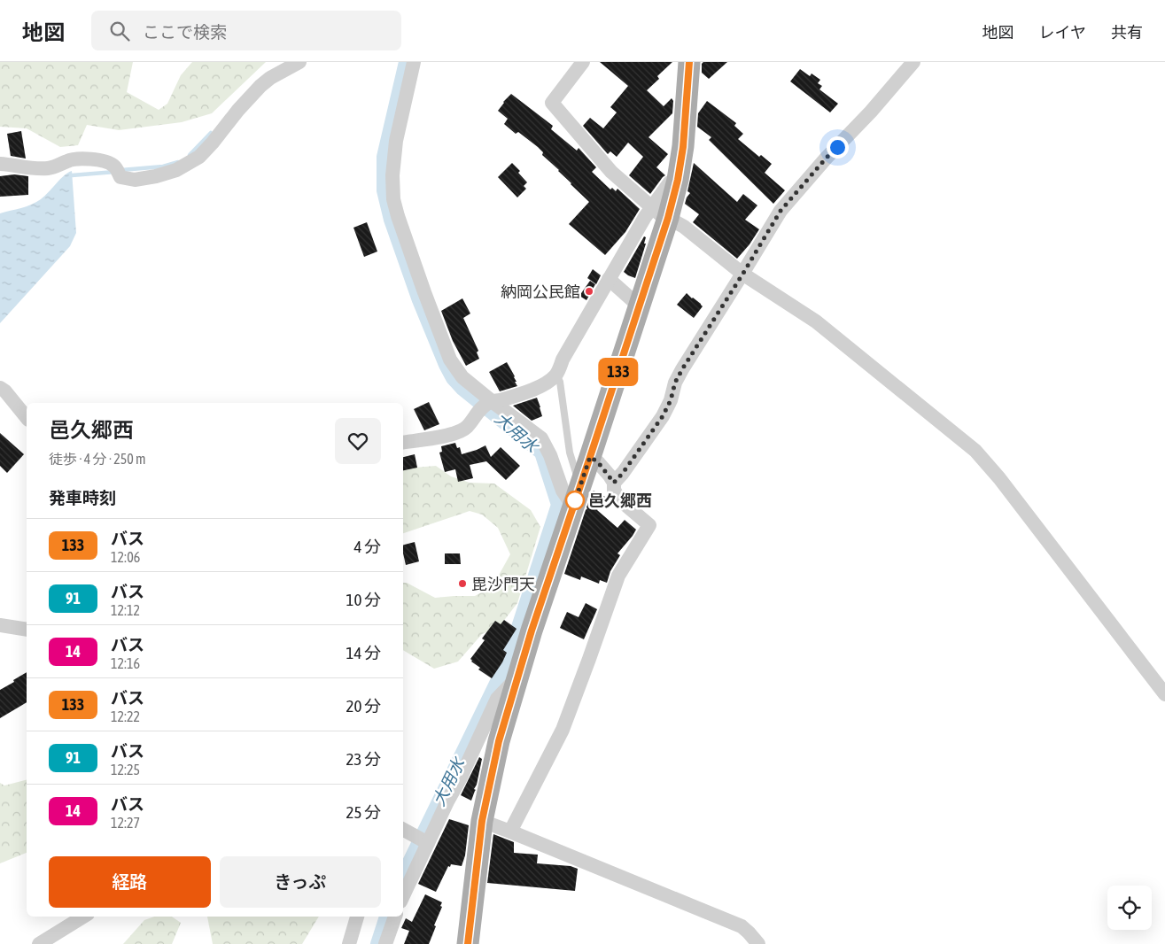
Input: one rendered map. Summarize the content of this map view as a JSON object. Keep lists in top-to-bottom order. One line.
{"water":["大用水"],"places":["納岡公民館","邑久郷西","毘沙門天"],"lines":["bus line 133"],"page":{"header":"地図","search":"ここで検索","nav":["地図","レイヤ","共有"],"on_map":"133","heading":[["邑久郷西","徒歩 · 4 分 · 250 m"],"発車時刻"],"list":[{"mark":"133","name":"バス","note":"12:06","value":"4 分"},{"mark":"91","name":"バス","note":"12:12","value":"10 分"},{"mark":"14","name":"バス","note":"12:16","value":"14 分"},{"mark":"133","name":"バス","note":"12:22","value":"20 分"},{"mark":"91","name":"バス","note":"12:25","value":"23 分"},{"mark":"14","name":"バス","note":"12:27","value":"25 分"}],"buttons":["経路","きっぷ"]}}
